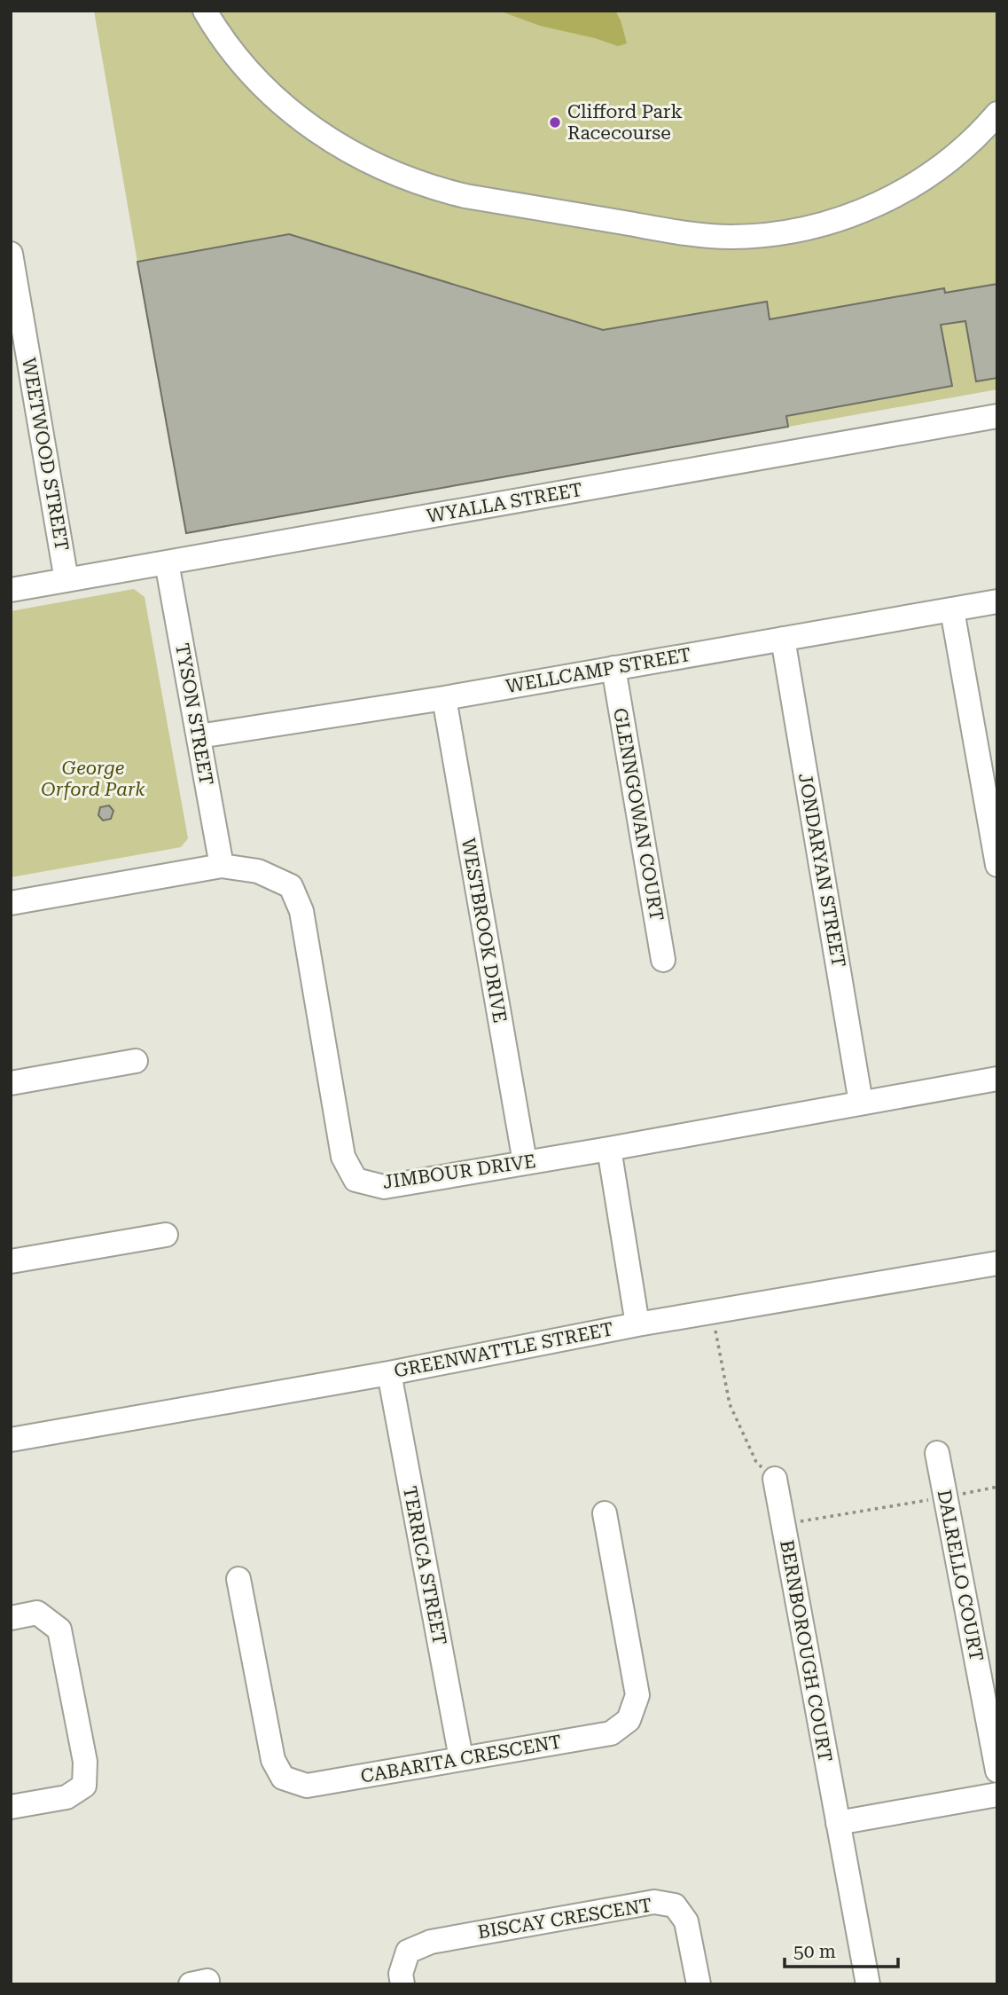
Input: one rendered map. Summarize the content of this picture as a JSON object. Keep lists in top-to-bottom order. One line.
{"streets":{"street":["WEETWOOD STREET","WYALLA STREET","WELLCAMP STREET","TYSON STREET","GLENNGOWAN COURT","JONDARYAN STREET","WESTBROOK DRIVE","JIMBOUR DRIVE","GREENWATTLE STREET","TERRICA STREET","DALRELLO COURT","BERNBOROUGH COURT","CABARITA CRESCENT","BISCAY CRESCENT"]},"crossings":[["WEETWOOD STREET","WYALLA STREET"],["WYALLA STREET","TYSON STREET"],["WELLCAMP STREET","TYSON STREET"],["WELLCAMP STREET","GLENNGOWAN COURT"],["WELLCAMP STREET","JONDARYAN STREET"],["WELLCAMP STREET","WESTBROOK DRIVE"],["TYSON STREET","JIMBOUR DRIVE"],["JONDARYAN STREET","JIMBOUR DRIVE"],["WESTBROOK DRIVE","JIMBOUR DRIVE"],["GREENWATTLE STREET","TERRICA STREET"],["TERRICA STREET","CABARITA CRESCENT"]],"parks":["George Orford Park"],"places":["Clifford Park Racecourse"],"scale_bar":"50 m"}
